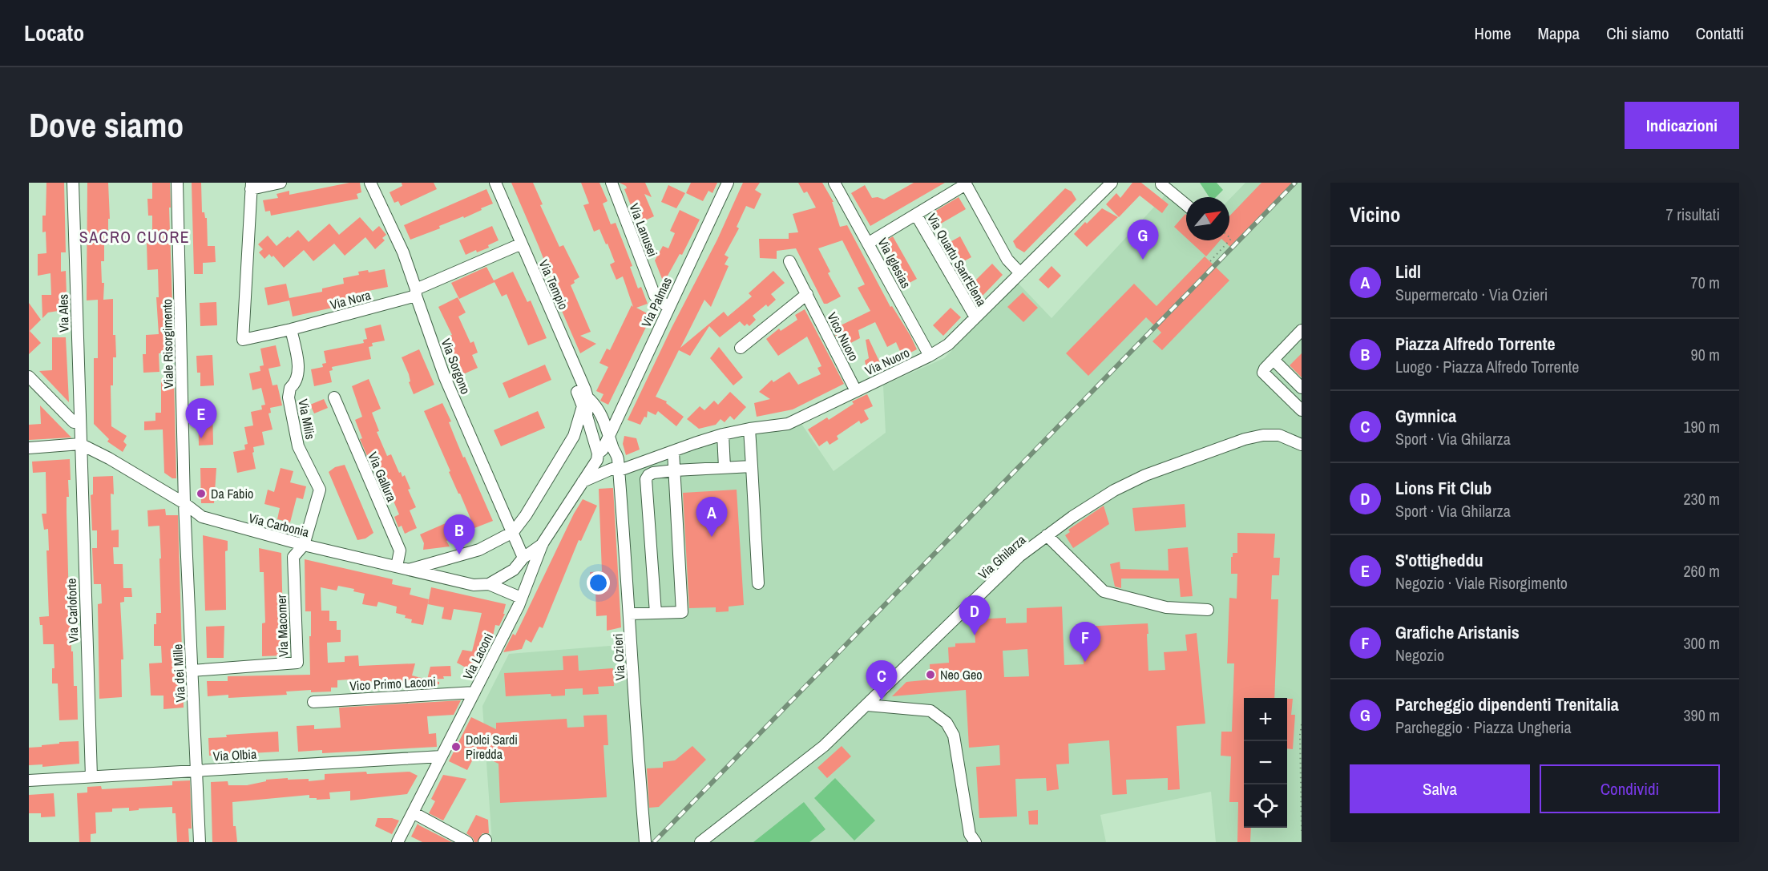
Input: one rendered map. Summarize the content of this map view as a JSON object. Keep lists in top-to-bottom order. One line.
{"streets":{"street":["Via Lanusei","Via Quartu Sant'Elena","Via Iglesias","Via Tempio","Via Nora","Via Palmas","Via Ales","Vico Nuoro","Viale Risorgimento","Via Nuoro","Via Sorgono","Via Milis","Via Gallura","Via Carbonia","Via Ghilarza","Via Carloforte","Via Macomer","Via Laconi","Via Ozieri","Via dei Mille","Vico Primo Laconi","Via Olbia"]},"crossings":[["Via Lanusei","Via Palmas"],["Via Quartu Sant'Elena","Via Nuoro"],["Via Iglesias","Via Nuoro"],["Via Tempio","Via Nora"],["Via Tempio","Via Palmas"],["Via Tempio","Via Nuoro"],["Via Tempio","Via Laconi"],["Via Tempio","Via Ozieri"],["Via Nora","Via Sorgono"],["Via Nora","Via Milis"],["Via Palmas","Via Laconi"],["Via Ales","Via Carbonia"],["Via Ales","Via Carloforte"],["Vico Nuoro","Via Nuoro"],["Viale Risorgimento","Via Carbonia"],["Viale Risorgimento","Via dei Mille"],["Via Nuoro","Via Laconi"],["Via Nuoro","Via Ozieri"],["Via Milis","Via Carbonia"],["Via Milis","Via Macomer"],["Via Gallura","Via Carbonia"],["Via Carbonia","Via Carloforte"],["Via Carbonia","Via Macomer"],["Via Carbonia","Via Laconi"],["Via Carbonia","Via dei Mille"],["Via Carloforte","Via Olbia"],["Via Macomer","Via dei Mille"],["Via Laconi","Vico Primo Laconi"],["Via Laconi","Via Olbia"],["Via dei Mille","Via Olbia"]],"districts":["SACRO CUORE"],"places":["Da Fabio","Neo Geo","Dolci Sardi Piredda"],"north":"top right","page":{"header":"Locato","nav":["Home","Mappa","Chi siamo","Contatti"],"buttons":["Indicazioni",["Salva","Condividi"]],"title":"Dove siamo","heading":["Vicino","7 risultati"],"pins":["G","E","A","B","D","F","C"],"list":[{"mark":"A","name":"Lidl","note":"Supermercato · Via Ozieri","value":"70 m"},{"mark":"B","name":"Piazza Alfredo Torrente","note":"Luogo · Piazza Alfredo Torrente","value":"90 m"},{"mark":"C","name":"Gymnica","note":"Sport · Via Ghilarza","value":"190 m"},{"mark":"D","name":"Lions Fit Club","note":"Sport · Via Ghilarza","value":"230 m"},{"mark":"E","name":"S'ottigheddu","note":"Negozio · Viale Risorgimento","value":"260 m"},{"mark":"F","name":"Grafiche Aristanis","note":"Negozio","value":"300 m"},{"mark":"G","name":"Parcheggio dipendenti Trenitalia","note":"Parcheggio · Piazza Ungheria","value":"390 m"}],"map_buttons":["+","−"]}}
